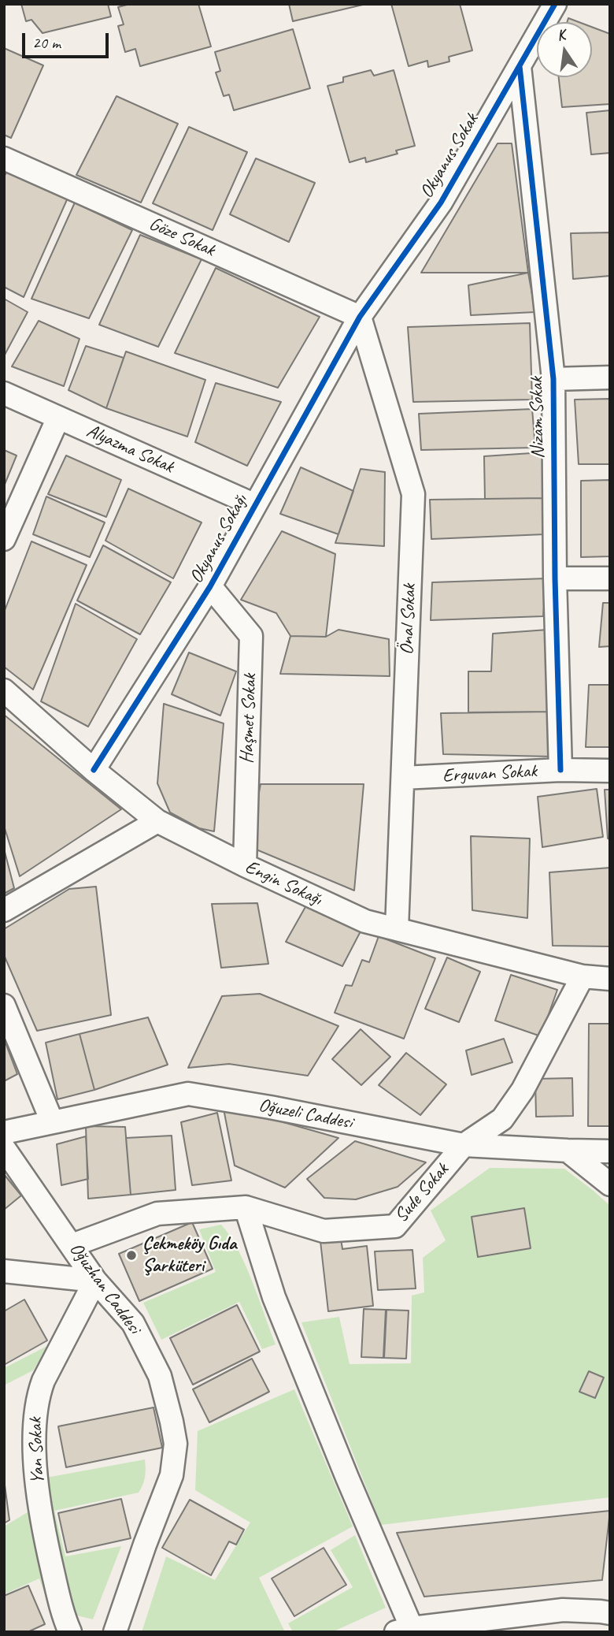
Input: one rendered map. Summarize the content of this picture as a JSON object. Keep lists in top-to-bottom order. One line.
{"streets":{"street":["Okyanus Sokak","Göze Sokak","Nizam Sokak","Alyazma Sokak","Okyanus Sokağı","Önal Sokak","Haşmet Sokak","Erguvan Sokak","Engin Sokağı","Oğuzeli Caddesi","Sude Sokak","Oğuzhan Caddesi","Yan Sokak"]},"crossings":[["Okyanus Sokak","Göze Sokak"],["Okyanus Sokak","Nizam Sokak"],["Okyanus Sokak","Okyanus Sokağı"],["Okyanus Sokak","Önal Sokak"],["Göze Sokak","Okyanus Sokağı"],["Göze Sokak","Önal Sokak"],["Nizam Sokak","Erguvan Sokak"],["Alyazma Sokak","Okyanus Sokağı"],["Okyanus Sokağı","Önal Sokak"],["Okyanus Sokağı","Haşmet Sokak"],["Okyanus Sokağı","Engin Sokağı"],["Önal Sokak","Erguvan Sokak"],["Önal Sokak","Engin Sokağı"],["Haşmet Sokak","Engin Sokağı"],["Engin Sokağı","Sude Sokak"],["Oğuzeli Caddesi","Sude Sokak"],["Sude Sokak","Oğuzhan Caddesi"],["Oğuzhan Caddesi","Yan Sokak"]],"places":["Çekmeköy Gıda Şarküteri"],"scale_bar":"20 m","north":"top"}
